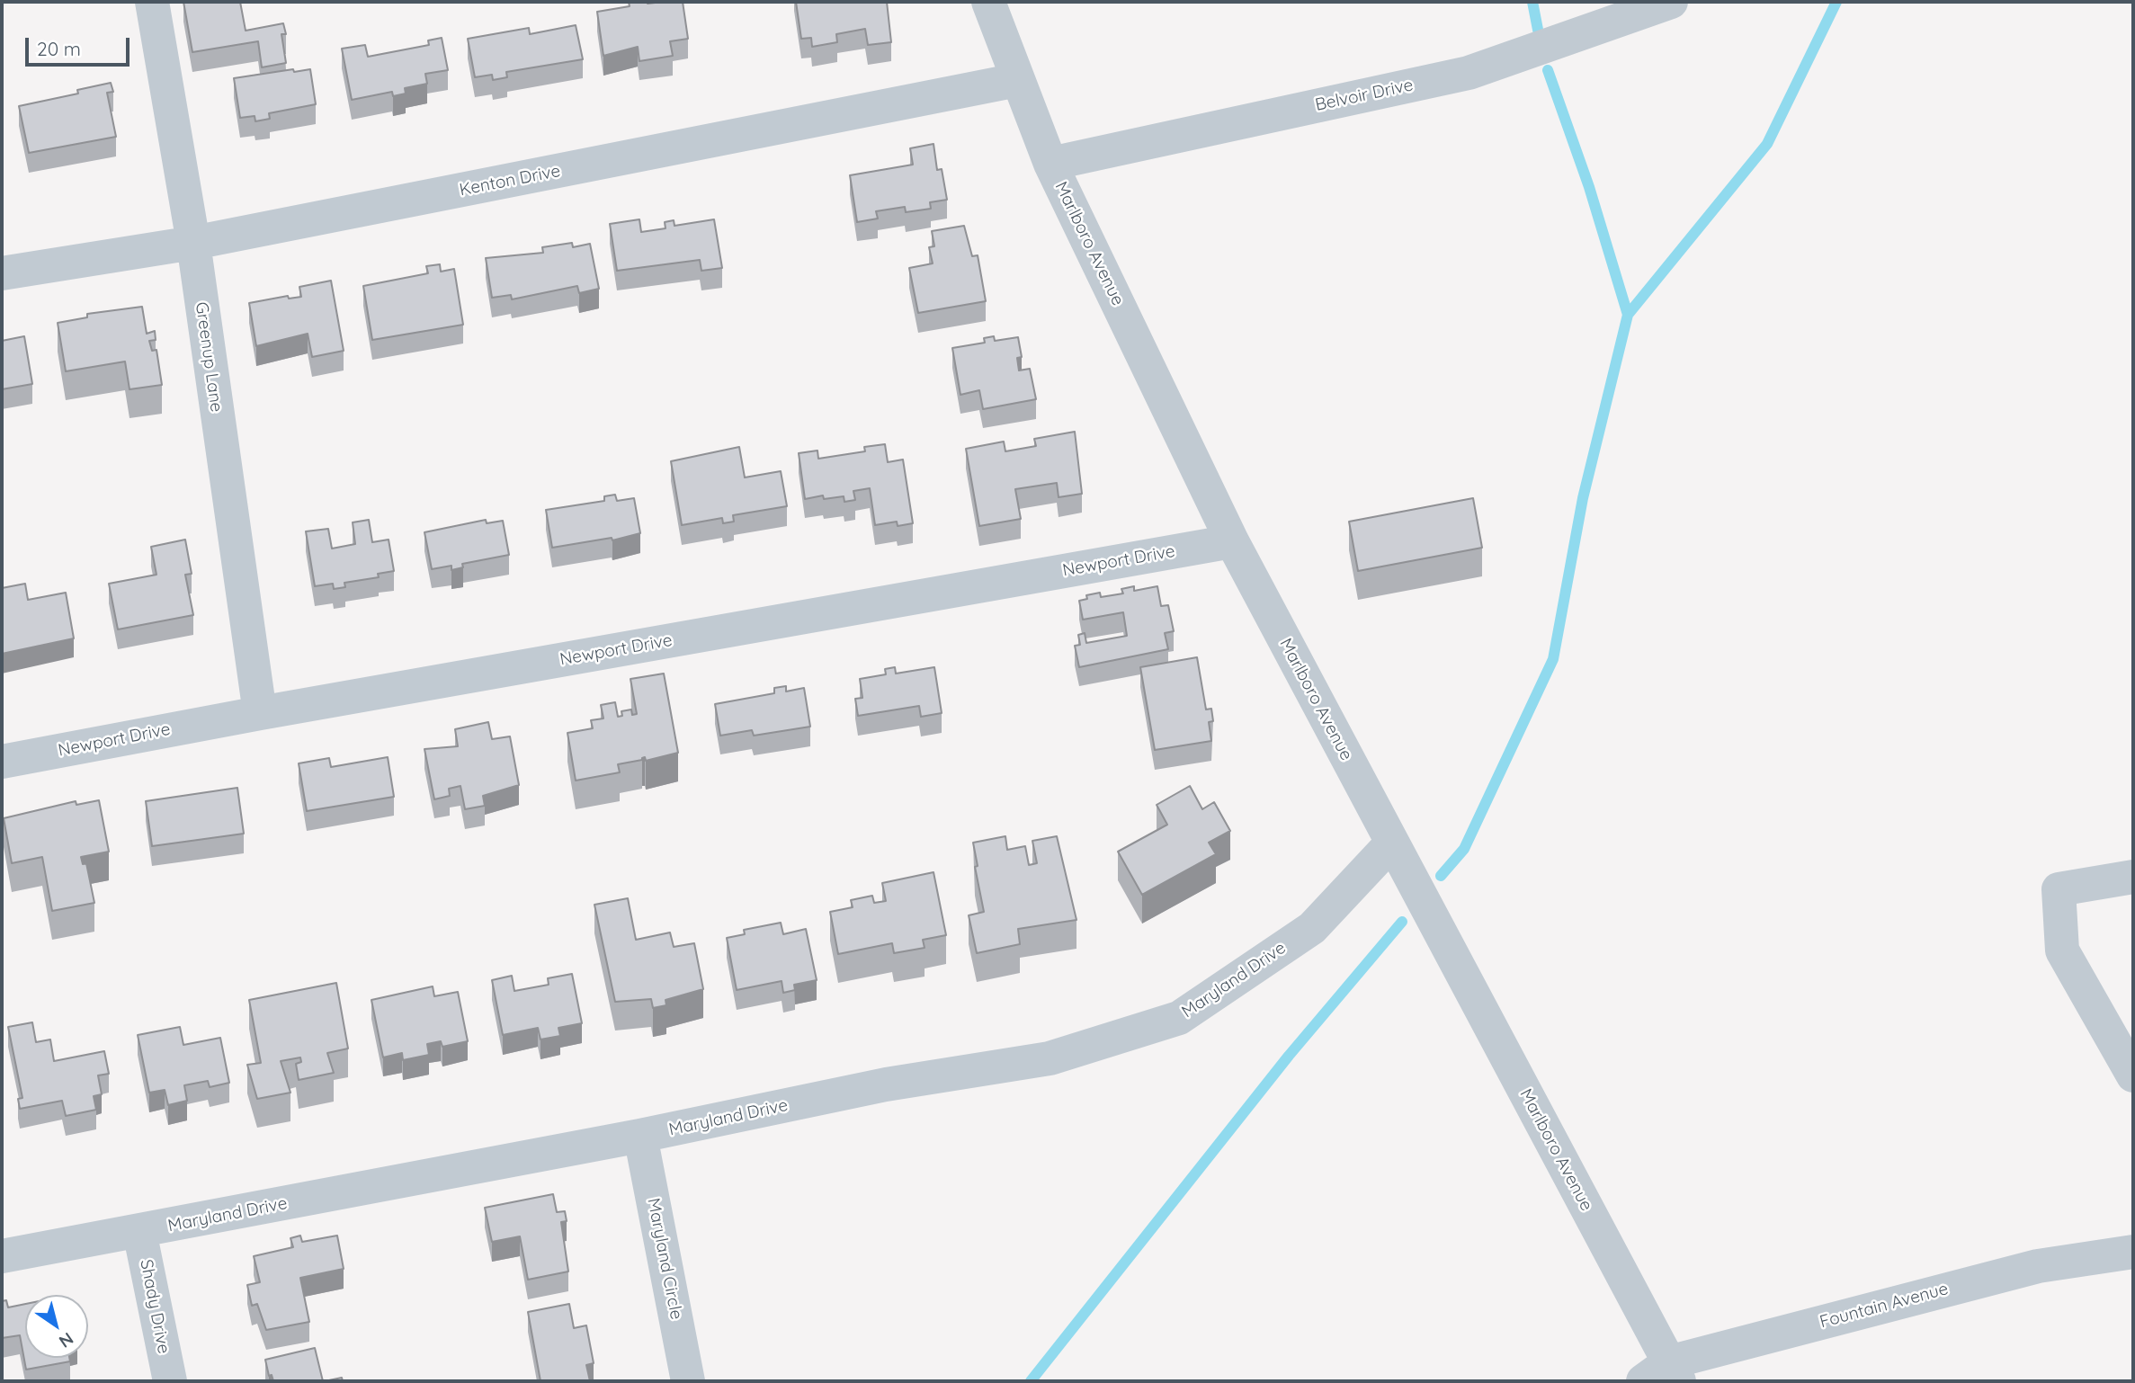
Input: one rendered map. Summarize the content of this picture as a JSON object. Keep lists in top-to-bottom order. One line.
{"streets":{"street":["Belvoir Drive","Kenton Drive","Marlboro Avenue","Greenup Lane","Newport Drive","Maryland Drive","Maryland Circle","Fountain Avenue","Shady Drive"]},"crossings":[["Belvoir Drive","Marlboro Avenue"],["Kenton Drive","Marlboro Avenue"],["Kenton Drive","Greenup Lane"],["Marlboro Avenue","Newport Drive"],["Marlboro Avenue","Maryland Drive"],["Marlboro Avenue","Fountain Avenue"],["Greenup Lane","Newport Drive"],["Maryland Drive","Maryland Circle"],["Maryland Drive","Shady Drive"]],"scale_bar":"20 m","north":"bottom right"}
